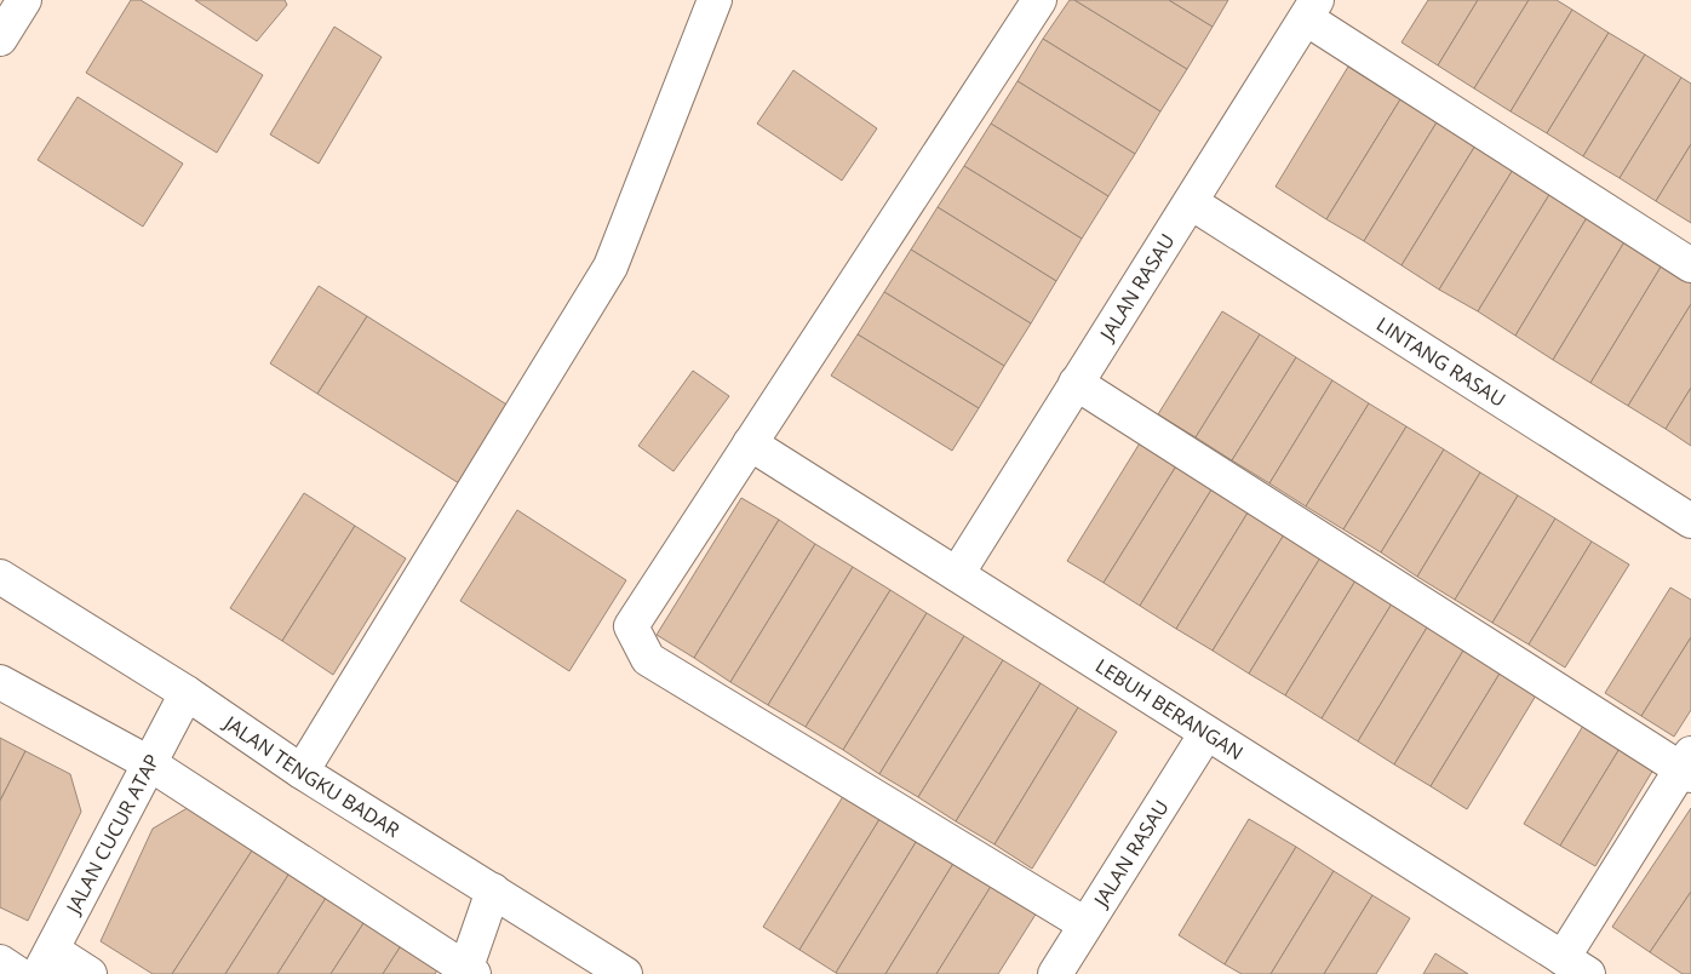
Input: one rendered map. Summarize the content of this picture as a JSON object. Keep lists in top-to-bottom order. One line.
{"streets":{"street":["JALAN RASAU","LINTANG RASAU","LEBUH BERANGAN","JALAN TENGKU BADAR","JALAN CUCUR ATAP"]},"crossings":[["JALAN RASAU","LINTANG RASAU"],["JALAN RASAU","LEBUH BERANGAN"],["JALAN TENGKU BADAR","JALAN CUCUR ATAP"]]}
